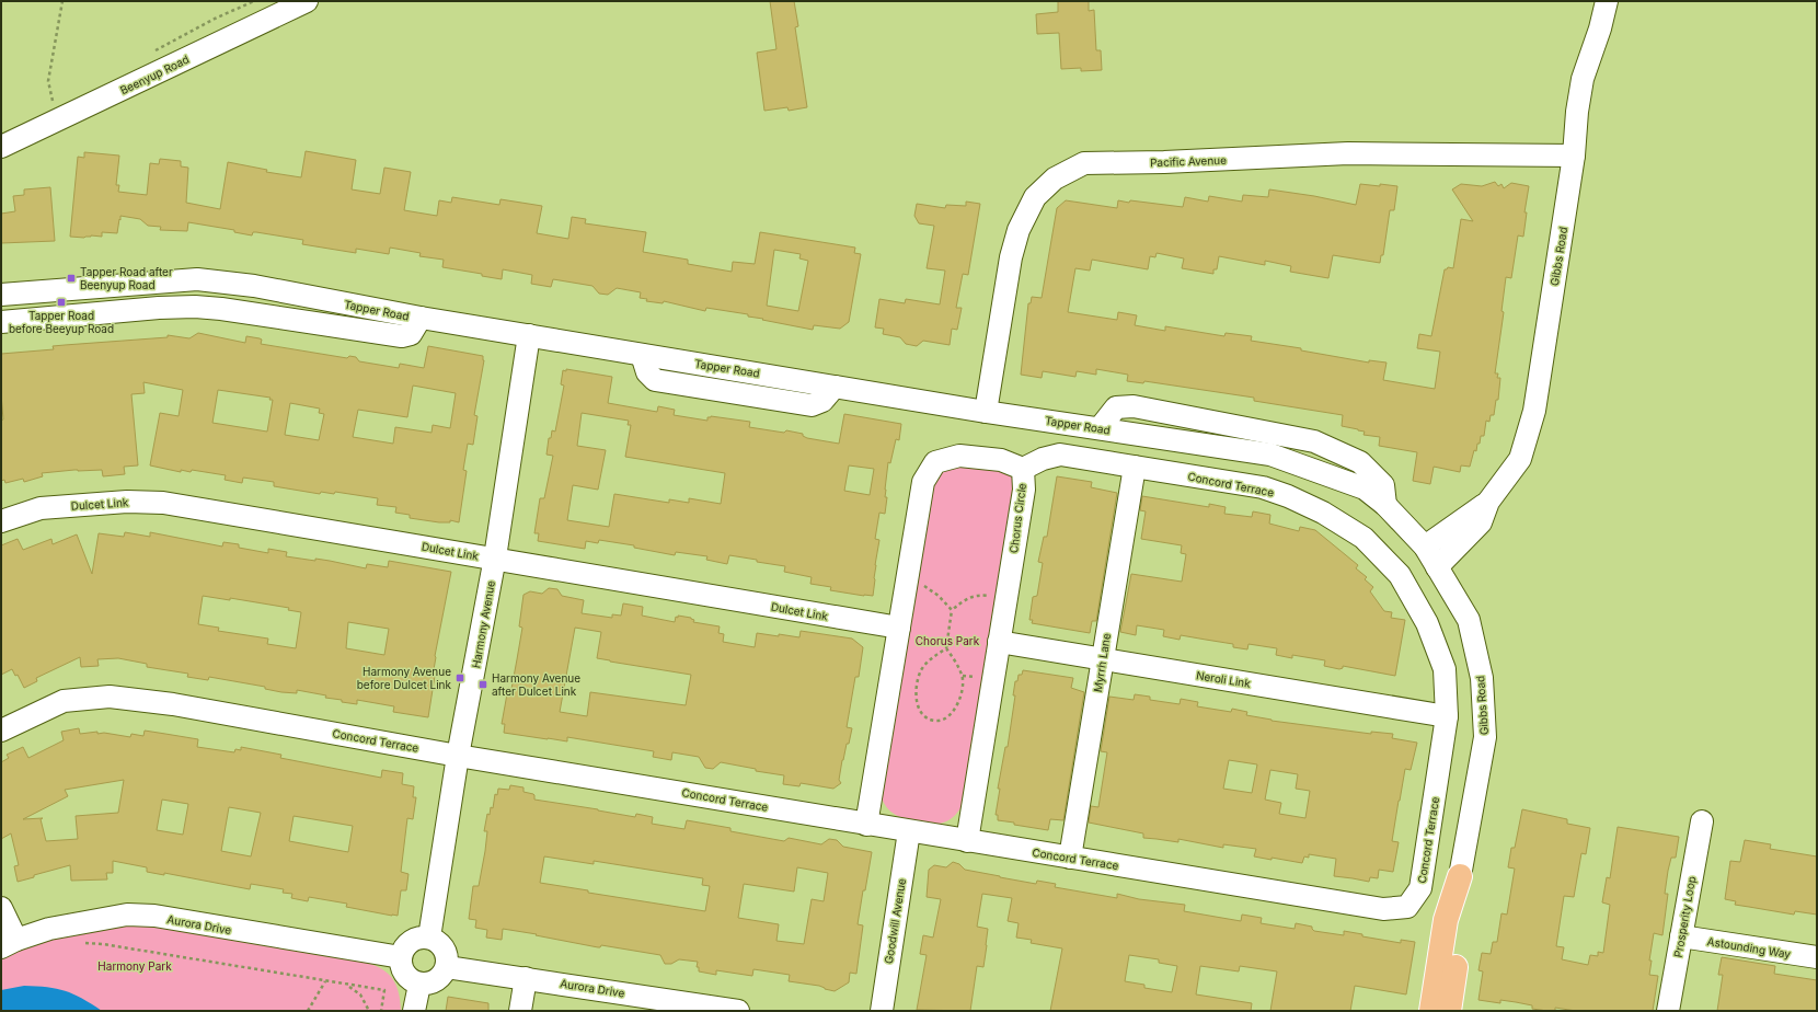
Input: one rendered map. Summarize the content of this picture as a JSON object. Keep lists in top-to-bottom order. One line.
{"streets":{"main road":["Gibbs Road"],"street":["Beenyup Road","Pacific Avenue","Tapper Road","Concord Terrace","Dulcet Link","Chorus Circle","Harmony Avenue","Myrrh Lane","Neroli Link","Prosperity Loop","Goodwill Avenue","Aurora Drive","Astounding Way"]},"crossings":[["Pacific Avenue","Gibbs Road"],["Pacific Avenue","Tapper Road"],["Gibbs Road","Tapper Road"],["Tapper Road","Harmony Avenue"],["Concord Terrace","Chorus Circle"],["Concord Terrace","Harmony Avenue"],["Concord Terrace","Myrrh Lane"],["Concord Terrace","Neroli Link"],["Concord Terrace","Goodwill Avenue"],["Dulcet Link","Chorus Circle"],["Dulcet Link","Harmony Avenue"],["Chorus Circle","Neroli Link"],["Harmony Avenue","Aurora Drive"],["Myrrh Lane","Neroli Link"],["Prosperity Loop","Astounding Way"]],"parks":["Chorus Park","Harmony Park"],"places":{"transit":["Tapper Road after Beenyup Road","Tapper Road before Beeyup Road","Harmony Avenue before Dulcet Link","Harmony Avenue after Dulcet Link"]}}
